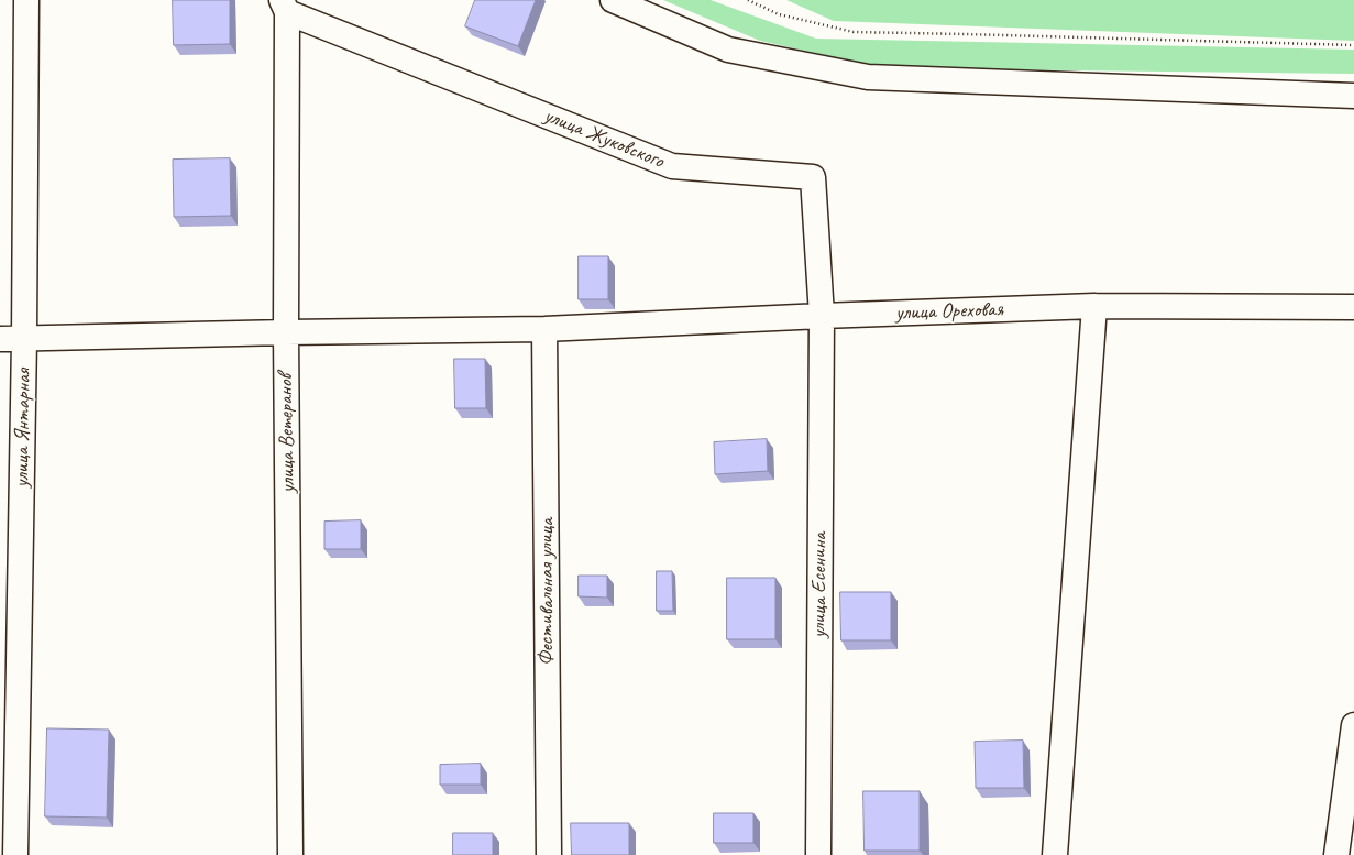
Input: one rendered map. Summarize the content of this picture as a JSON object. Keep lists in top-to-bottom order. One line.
{"streets":{"street":["улица Жуковского","улица Ореховая","улица Янтарная","улица Ветеранов","улица Есенина","Фестивальная улица"]},"crossings":[["улица Жуковского","улица Ореховая"],["улица Жуковского","улица Ветеранов"],["улица Жуковского","улица Есенина"],["улица Ореховая","улица Янтарная"],["улица Ореховая","улица Ветеранов"],["улица Ореховая","улица Есенина"],["улица Ореховая","Фестивальная улица"]]}
